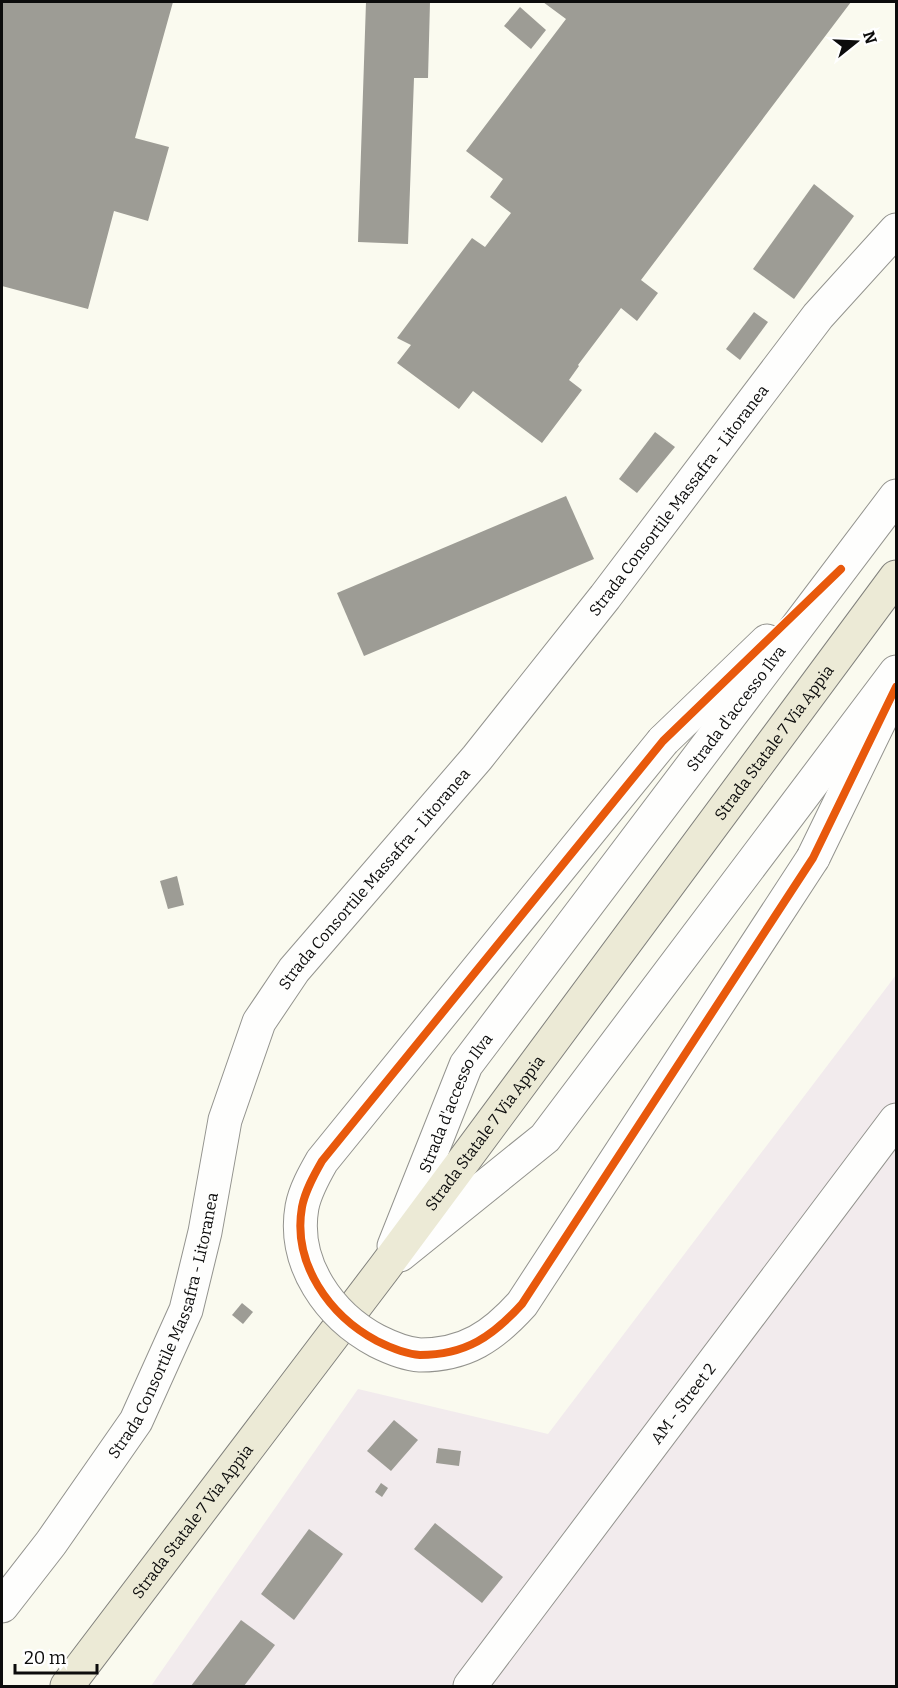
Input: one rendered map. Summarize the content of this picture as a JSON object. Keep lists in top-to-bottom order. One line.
{"streets":{"main road":["Strada Statale 7 Via Appia"],"street":["Strada Consortile Massafra - Litoranea","Strada d'accesso Ilva","AM - Street 2"]},"crossings":[["Strada d'accesso Ilva","Strada Statale 7 Via Appia"]],"scale_bar":"20 m","north":"right"}
